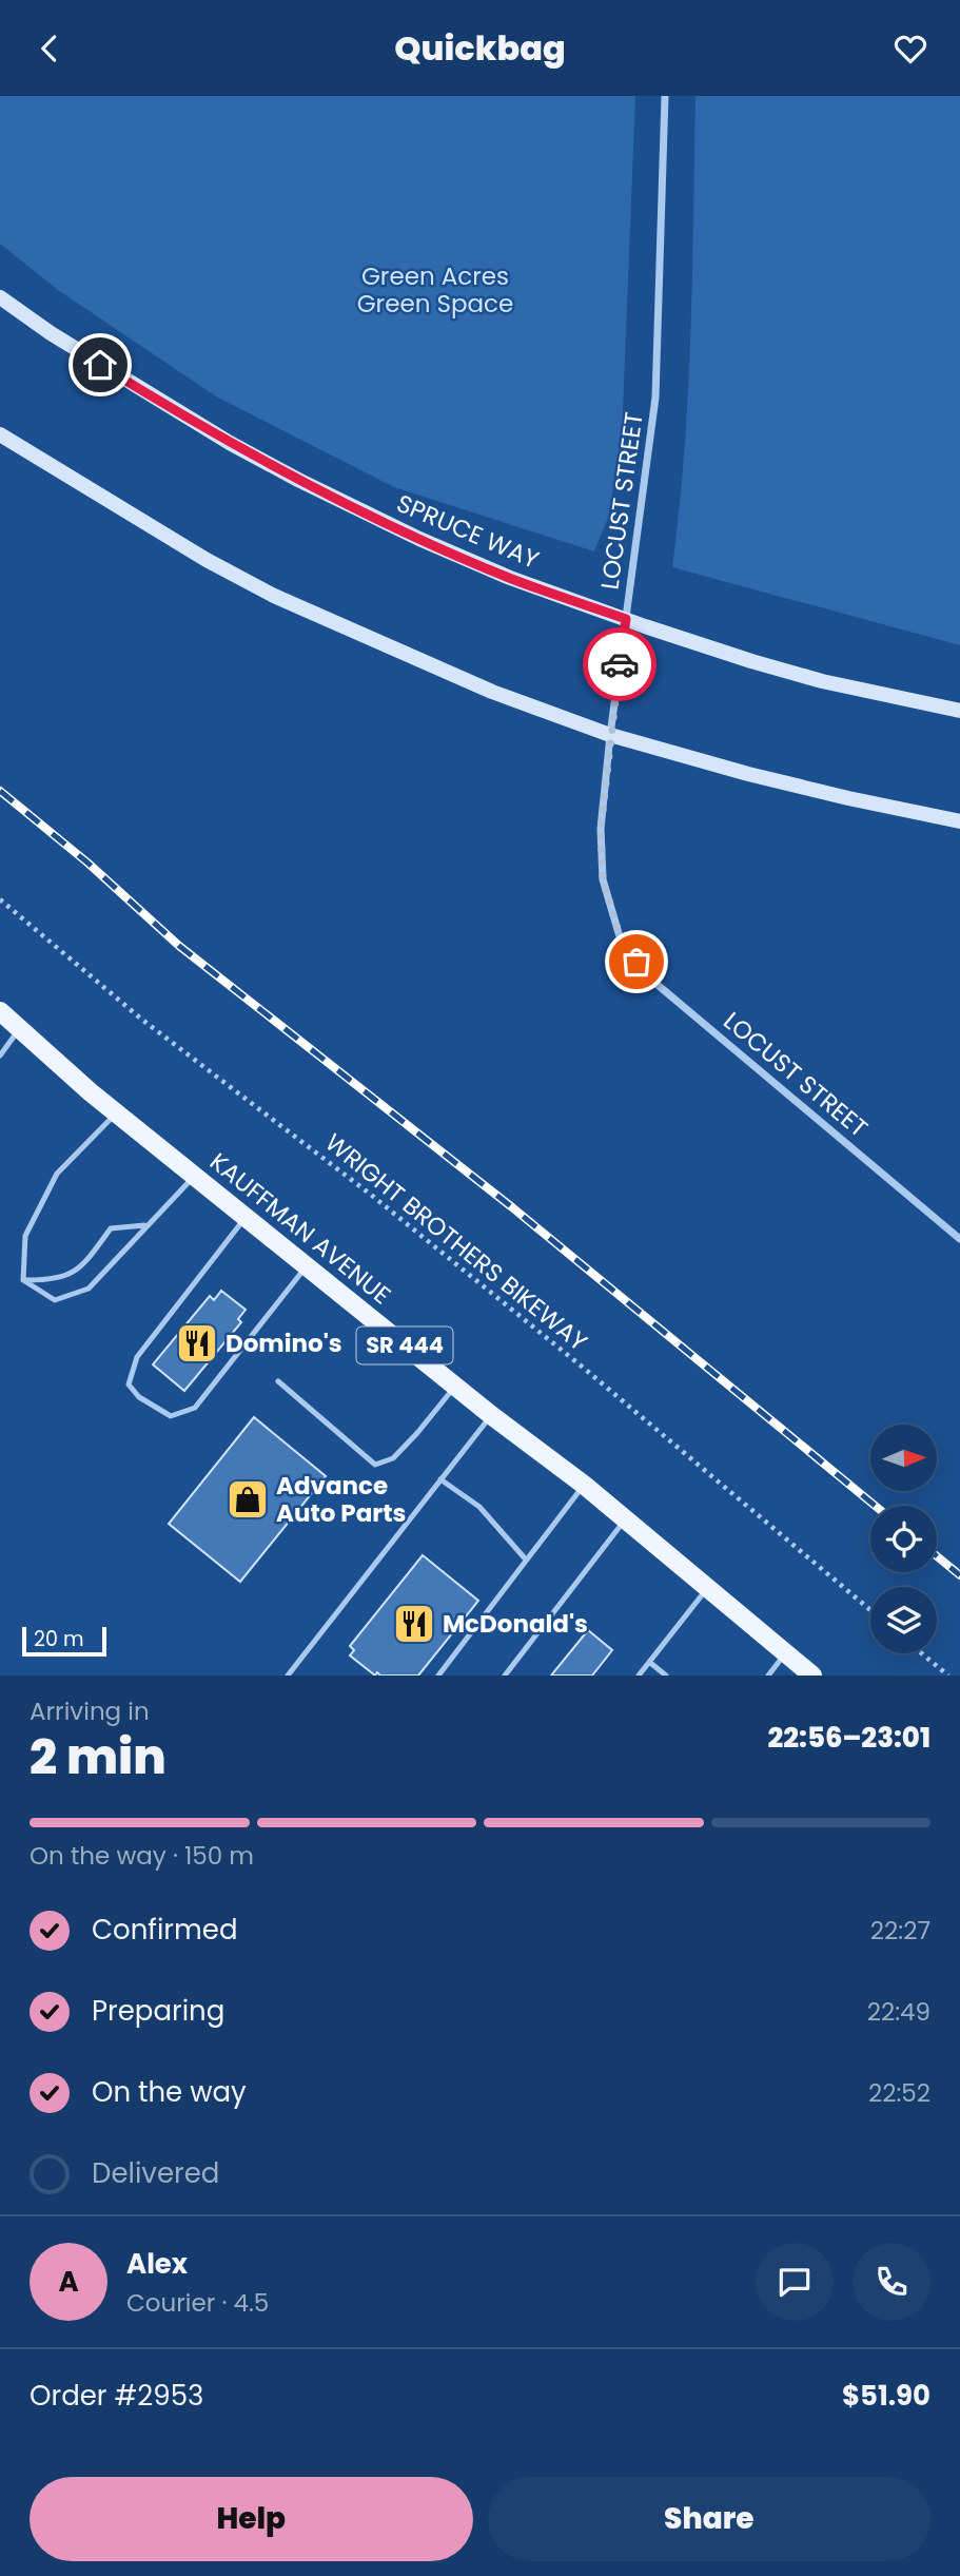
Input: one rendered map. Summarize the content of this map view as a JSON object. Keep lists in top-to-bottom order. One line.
{"streets":{"main road":["KAUFFMAN AVENUE","SR 444"],"street":["LOCUST STREET","SPRUCE WAY"],"path":["WRIGHT BROTHERS BIKEWAY"]},"crossings":[["LOCUST STREET","SPRUCE WAY"]],"parks":["Green Acres Green Space"],"places":{"restaurant":["Domino's","McDonald's"],"shop":["Advance Auto Parts"]},"scale_bar":"20 m","north":"right","page":{"header":"Quickbag","scale":"20 m","heading":["2 min","Arriving in","22:56–23:01"],"panel":["Alex","Courier · 4.5","Order #2953","$51.90"],"bar":"On the way · 150 m","list":[["Confirmed","22:27"],["Preparing","22:49"],["On the way","22:52"],"Delivered"],"round":"A","buttons":["Help","Share"]}}
